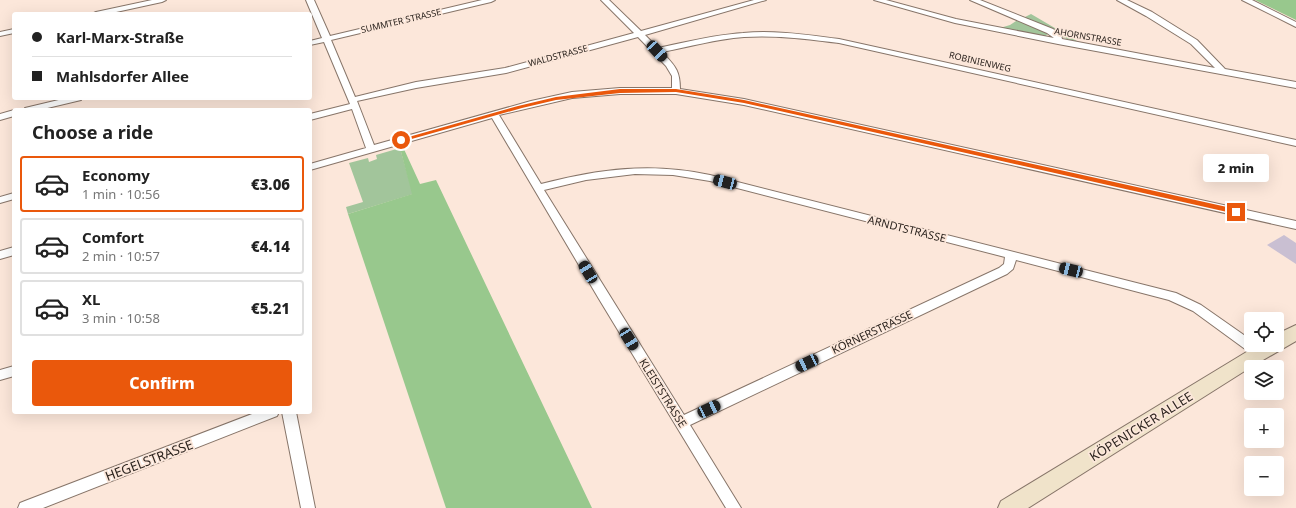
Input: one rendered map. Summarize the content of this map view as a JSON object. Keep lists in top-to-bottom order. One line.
{"streets":{"street":["SUMMTER STRASSE","AHORNSTRASSE","WALDSTRASSE","ROBINIENWEG","ARNDTSTRASSE","KÖRNERSTRASSE","KLEISTSTRASSE","KÖPENICKER ALLEE","HEGELSTRASSE"]},"crossings":[["ARNDTSTRASSE","KÖRNERSTRASSE"],["ARNDTSTRASSE","KLEISTSTRASSE"],["KÖRNERSTRASSE","KLEISTSTRASSE"]],"page":{"banner":["Karl-Marx-Straße","Mahlsdorfer Allee"],"heading":"Choose a ride","bubble":"2 min","list":[{"name":"Economy","note":"1 min · 10:56","value":"€3.06"},{"name":"Comfort","note":"2 min · 10:57","value":"€4.14"},{"name":"XL","note":"3 min · 10:58","value":"€5.21"}],"map_buttons":["+","−"],"buttons":"Confirm"}}
